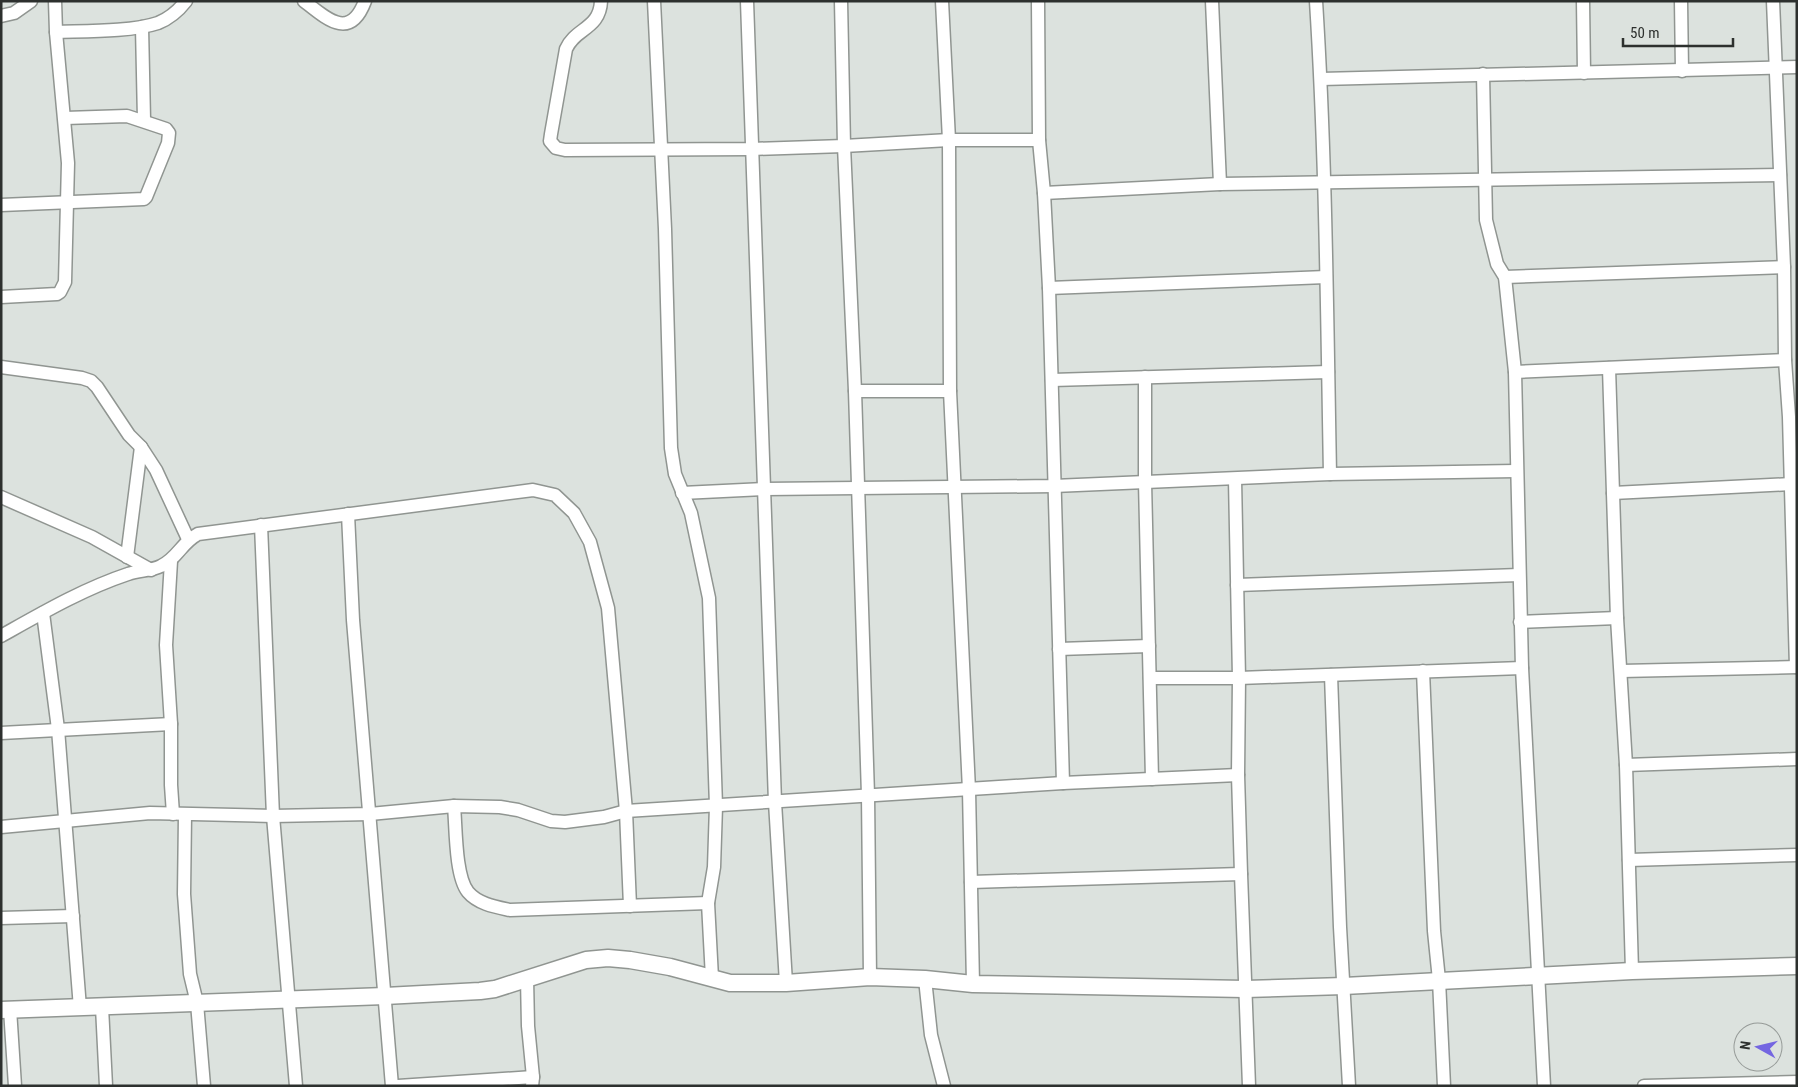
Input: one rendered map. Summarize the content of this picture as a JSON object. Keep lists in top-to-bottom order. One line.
{"scale_bar":"50 m","north":"left"}
